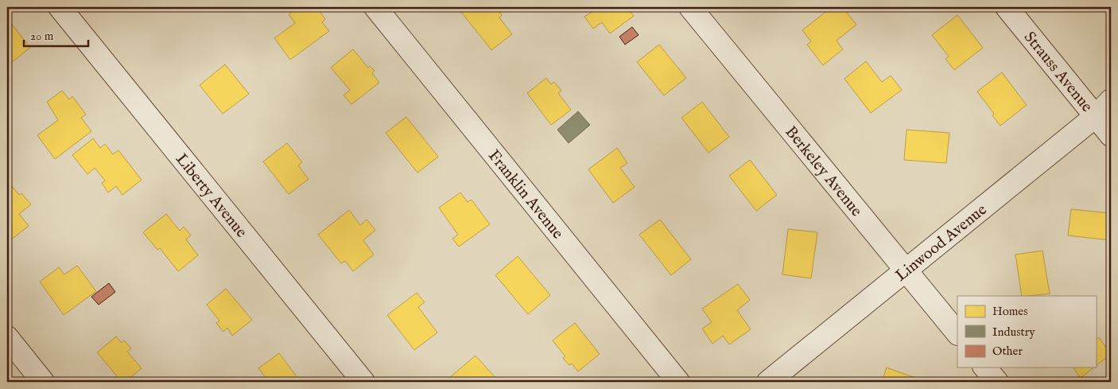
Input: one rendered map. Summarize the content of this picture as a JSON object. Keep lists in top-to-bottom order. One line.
{"streets":{"street":["Strauss Avenue","Berkeley Avenue","Franklin Avenue","Liberty Avenue","Linwood Avenue"]},"crossings":[["Strauss Avenue","Linwood Avenue"],["Berkeley Avenue","Linwood Avenue"]],"legend":["Homes","Industry","Other"],"scale_bar":"20 m"}
